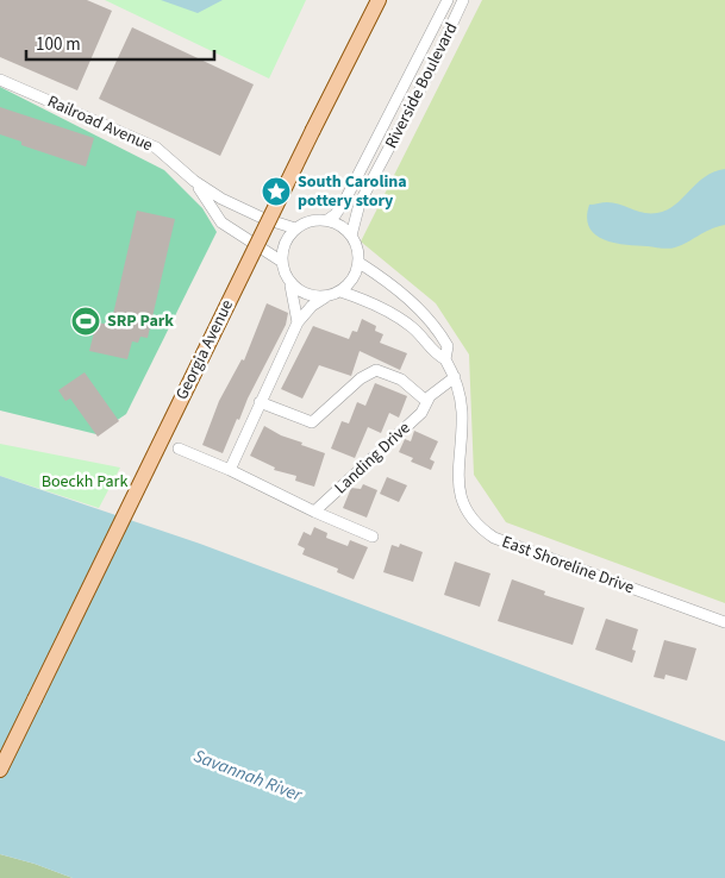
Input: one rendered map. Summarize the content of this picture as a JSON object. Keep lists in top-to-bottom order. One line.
{"streets":{"main road":["Georgia Avenue"],"street":["Riverside Boulevard","Railroad Avenue","Landing Drive","East Shoreline Drive"]},"crossings":[["Riverside Boulevard","Railroad Avenue"],["Landing Drive","East Shoreline Drive"]],"water":["Savannah River"],"parks":["Boeckh Park"],"places":{"place":["South Carolina pottery story"],"sports":["SRP Park"]},"scale_bar":"100 m"}
